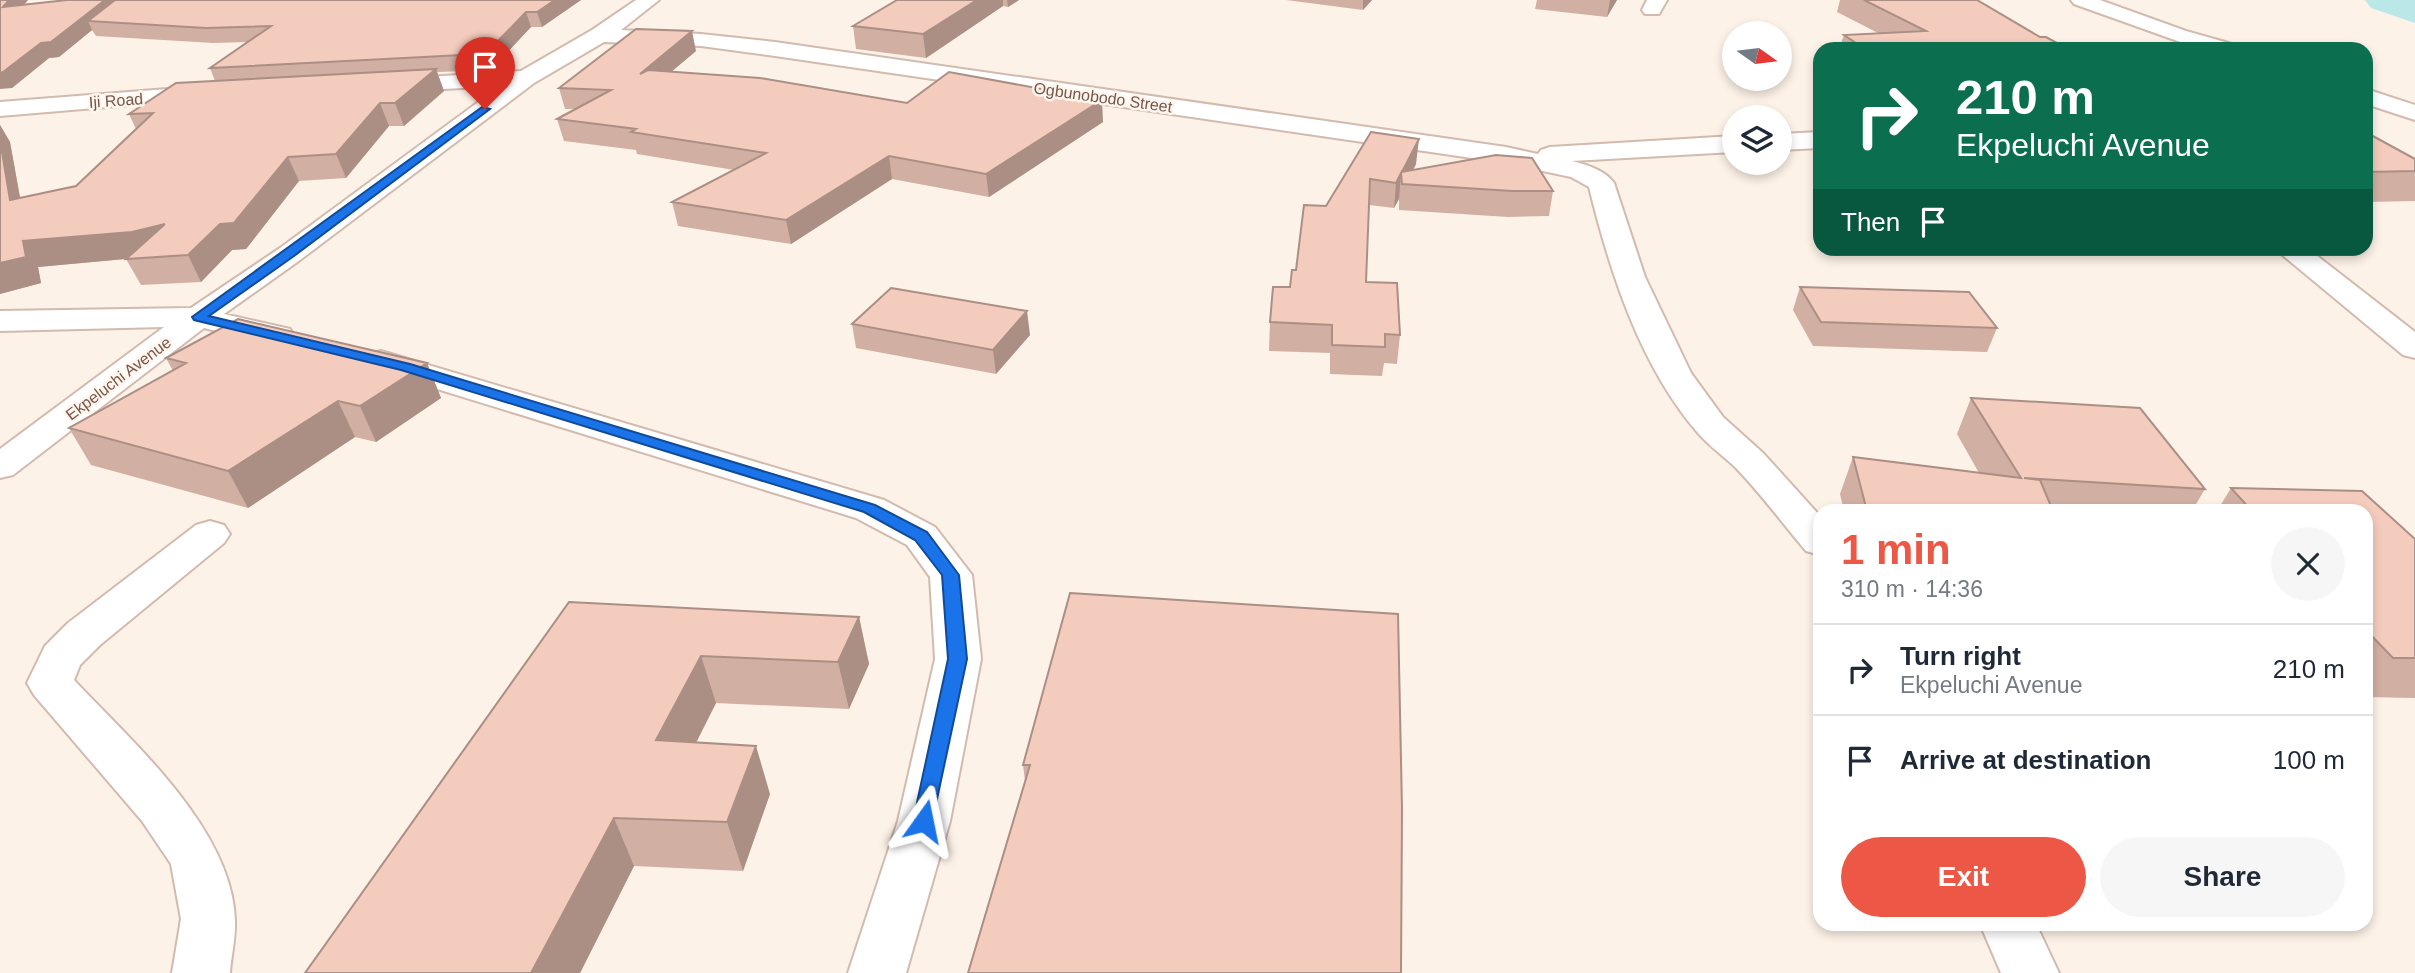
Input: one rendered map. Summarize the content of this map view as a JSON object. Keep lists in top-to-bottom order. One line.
{"streets":{"street":["Ogbunobodo Street","Iji Road","Ekpeluchi Avenue"]},"crossings":[["Ogbunobodo Street","Ekpeluchi Avenue"]],"north":"right","page":{"turn":["210 m","Ekpeluchi Avenue"],"then":"Then","heading":["1 min","310 m · 14:36"],"list":[{"name":"Turn right","note":"Ekpeluchi Avenue","value":"210 m"},{"name":"Arrive at destination","value":"100 m"}],"buttons":["Exit","Share"]}}
